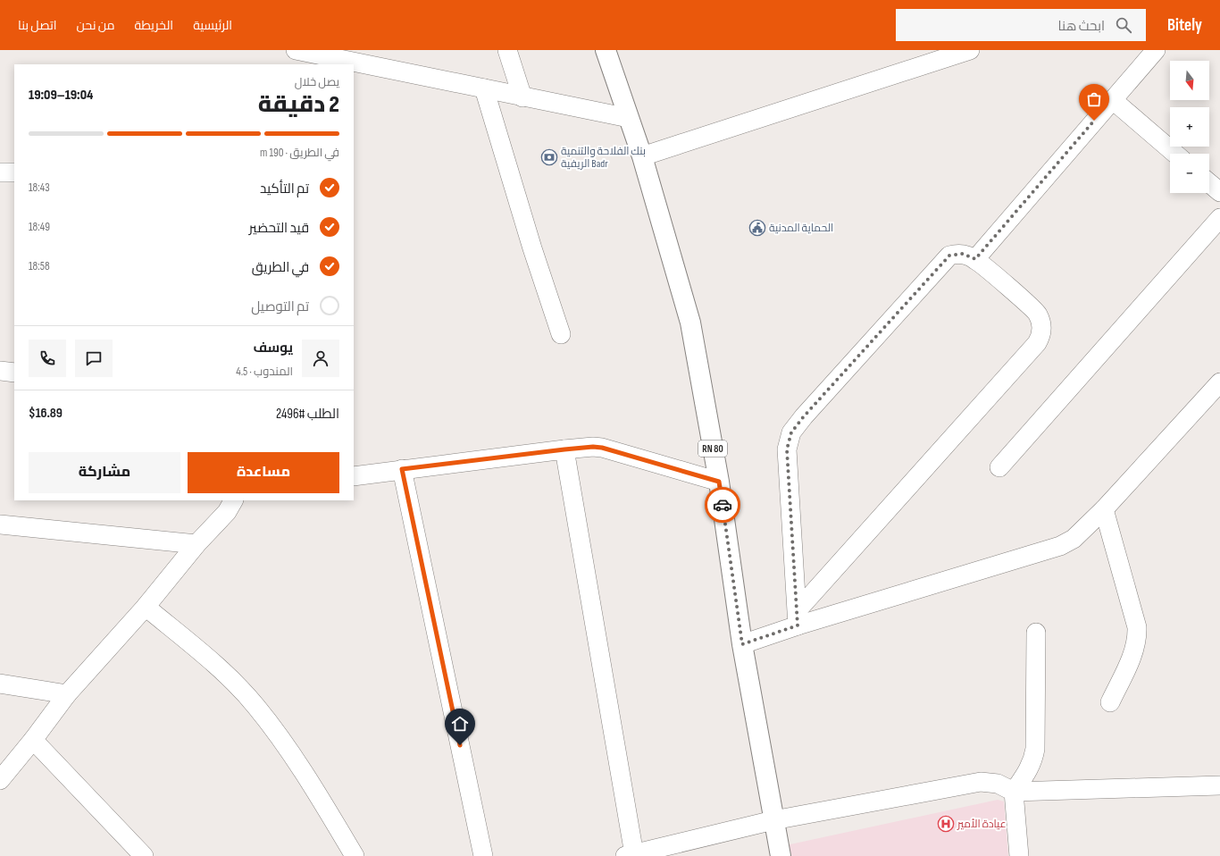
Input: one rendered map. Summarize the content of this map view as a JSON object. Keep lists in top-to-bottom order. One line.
{"streets":{"main road":["RN 80"]},"places":{"bank":["بنك الفلاحة والتنمية الريفية Badr"],"public building":["الحماية المدنية"],"hospital":["عيادة الأمير"]},"north":"bottom","page":{"header":"Bitely","search":"ابحث هنا","nav":["الرئيسية","الخريطة","من نحن","اتصل بنا"],"map_buttons":["+","−"],"heading":["2 دقيقة","يصل خلال","19:04–19:09"],"panel":["يوسف","المندوب · 4.5","الطلب #2496","$16.89"],"bar":"في الطريق · 190 m","list":[["تم التأكيد","18:43"],["قيد التحضير","18:49"],["في الطريق","18:58"],"تم التوصيل"],"buttons":["مساعدة","مشاركة"]}}
